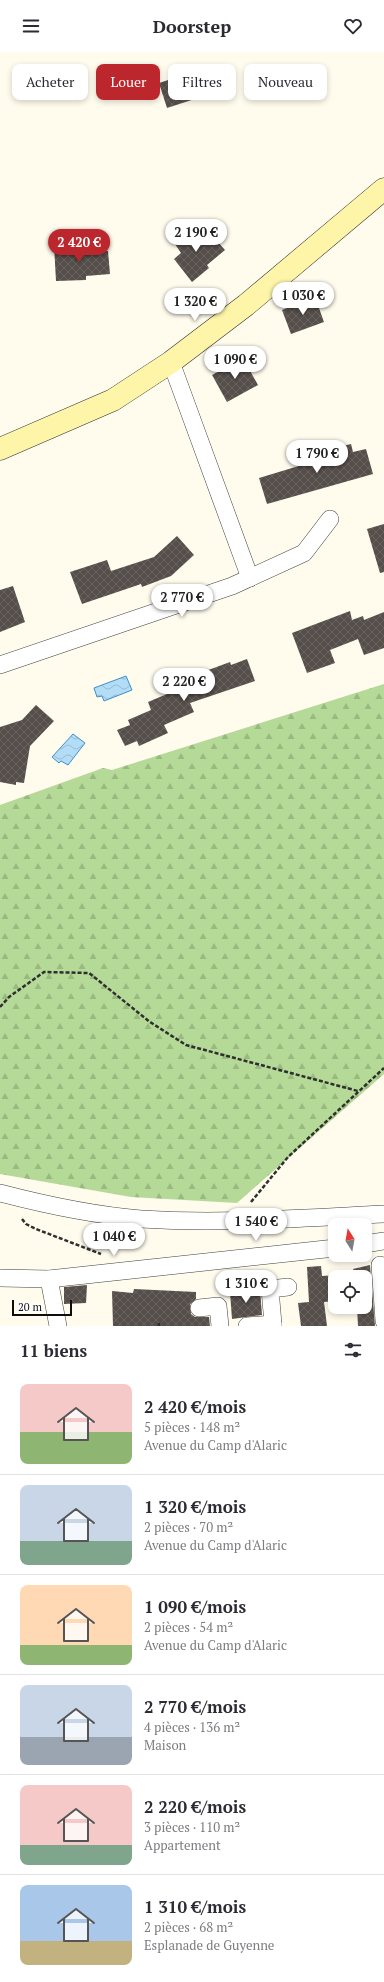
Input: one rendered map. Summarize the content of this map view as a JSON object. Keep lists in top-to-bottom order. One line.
{"scale_bar":"20 m","north":"top","page":{"header":"Doorstep","chip":["Acheter","Louer","Filtres","Nouveau"],"price":["2 190 €","2 420 €","1 030 €","1 320 €","1 090 €","1 790 €","2 770 €","2 220 €","1 540 €","1 040 €","1 310 €"],"scale":"20 m","heading":"11 biens","list":[{"name":"2 420 €/mois","note":"5 pièces · 148 m² · Avenue du Camp d'Alaric"},{"name":"1 320 €/mois","note":"2 pièces · 70 m² · Avenue du Camp d'Alaric"},{"name":"1 090 €/mois","note":"2 pièces · 54 m² · Avenue du Camp d'Alaric"},{"name":"2 770 €/mois","note":"4 pièces · 136 m² · Maison"},{"name":"2 220 €/mois","note":"3 pièces · 110 m² · Appartement"},{"name":"1 310 €/mois","note":"2 pièces · 68 m² · Esplanade de Guyenne"}]}}
